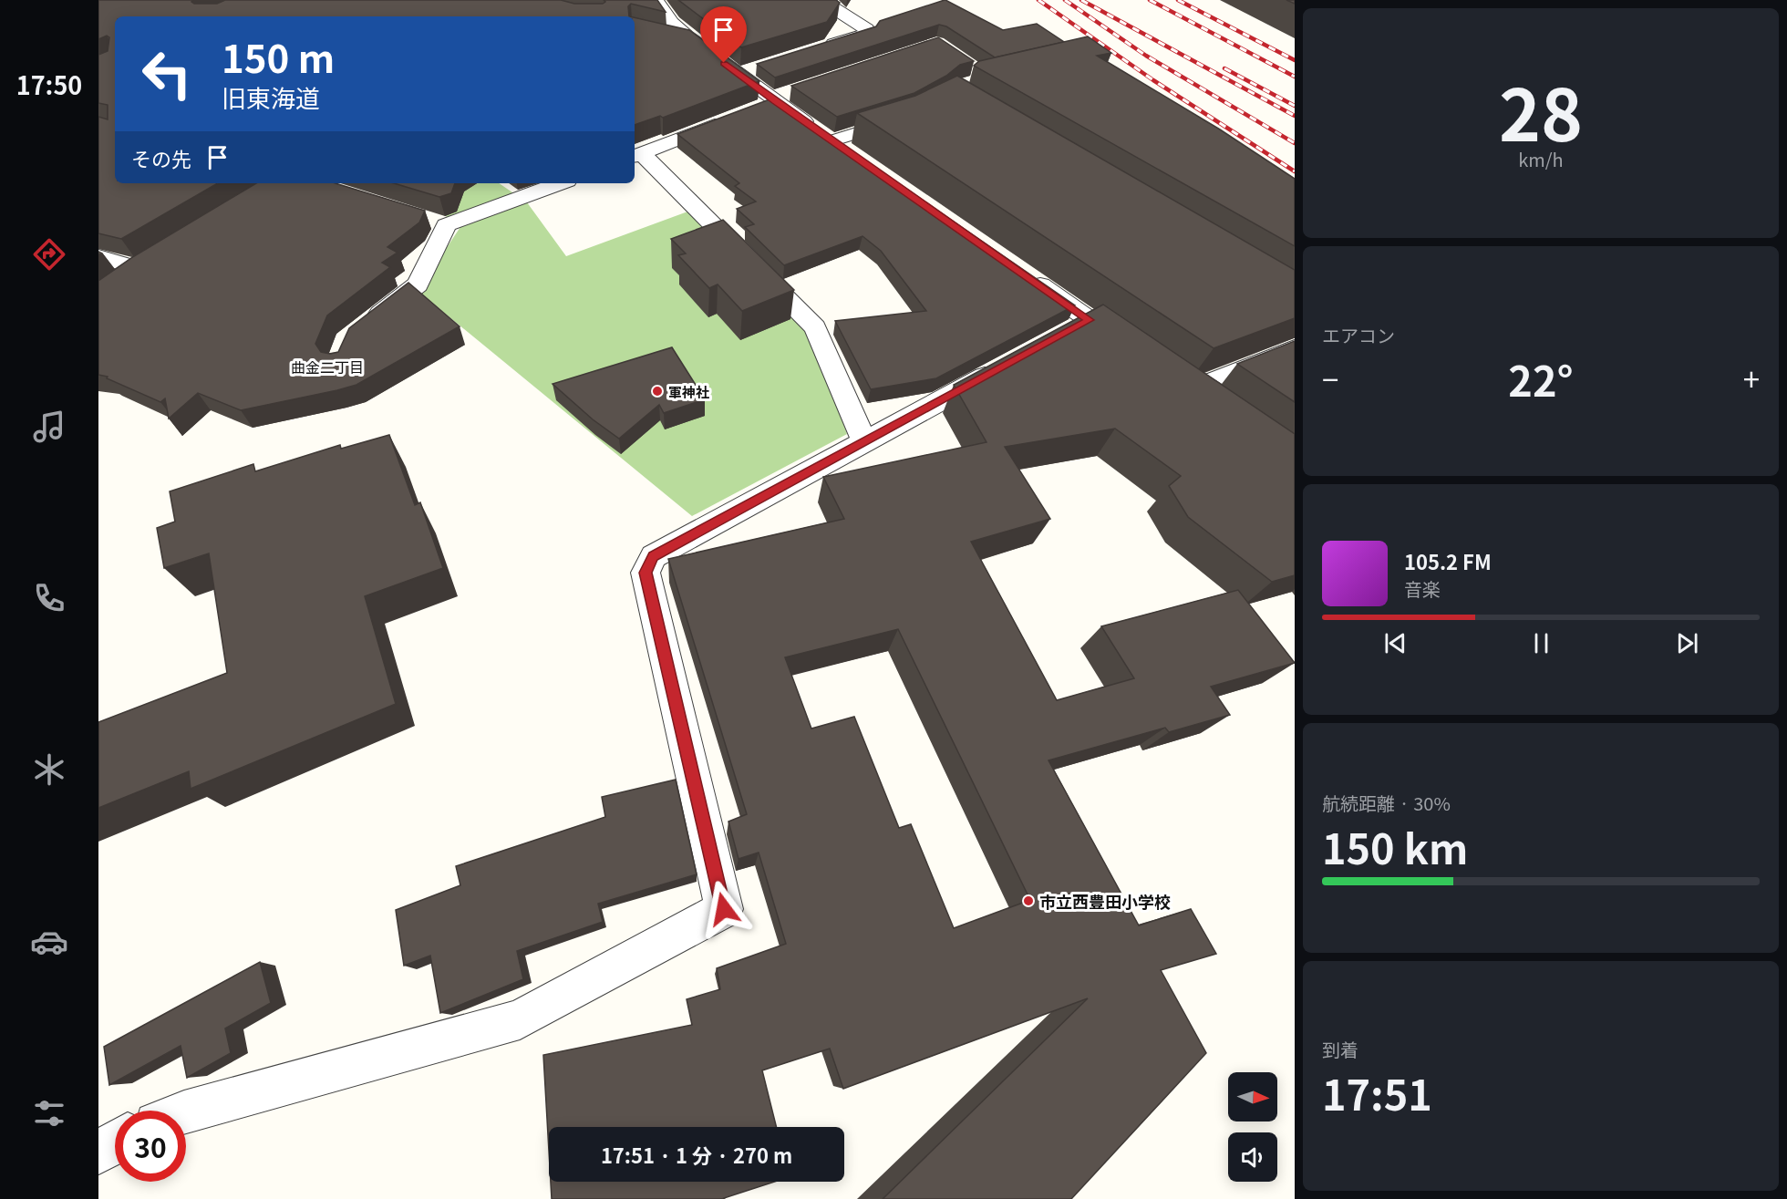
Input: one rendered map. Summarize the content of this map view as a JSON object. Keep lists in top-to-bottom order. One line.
{"districts":["曲金二丁目"],"places":["軍神社","市立西豊田小学校"],"north":"right","page":{"tabs":"17:50","tile":[["28","km/h"],"エアコン",["航続距離 · 30%","150 km"],["到着","17:51"]],"turn":["150 m","旧東海道"],"then":"その先","heat":["−","22°","+"],"song":["105.2 FM","音楽"],"limit":"30","trip":"17:51 · 1 分 · 270 m"}}
